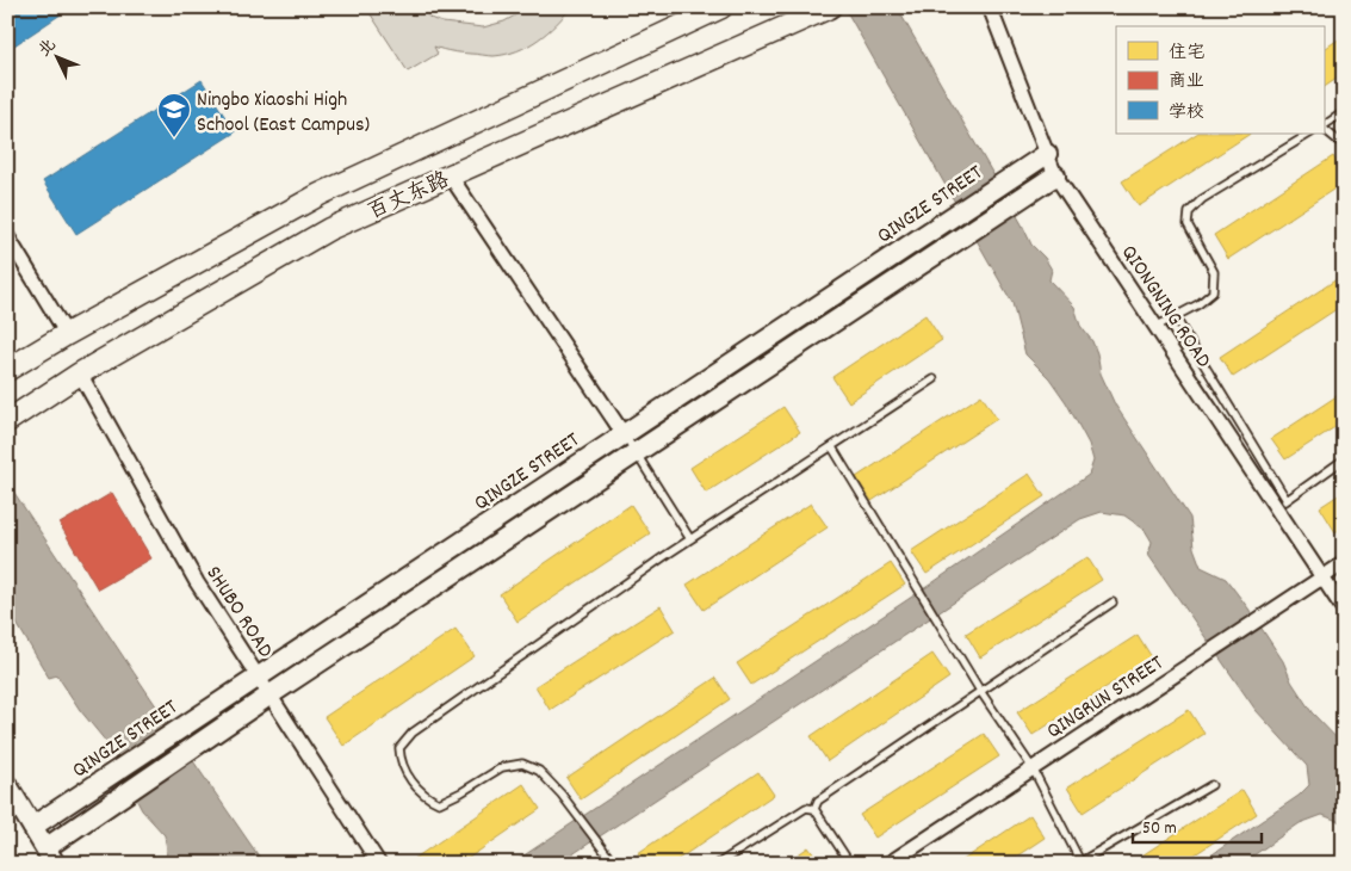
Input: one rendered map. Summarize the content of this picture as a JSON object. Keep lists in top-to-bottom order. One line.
{"streets":{"main road":["百丈东路"],"street":["QINGZE STREET","QIONGNING ROAD","SHUBO ROAD","QINGRUN STREET"]},"crossings":[["百丈东路","SHUBO ROAD"],["QINGZE STREET","QIONGNING ROAD"],["QINGZE STREET","SHUBO ROAD"],["QIONGNING ROAD","QINGRUN STREET"]],"places":{"school or university":["Ningbo Xiaoshi High School (East Campus)"]},"legend":["住宅","商业","学校"],"scale_bar":"50 m","north":"top left"}
